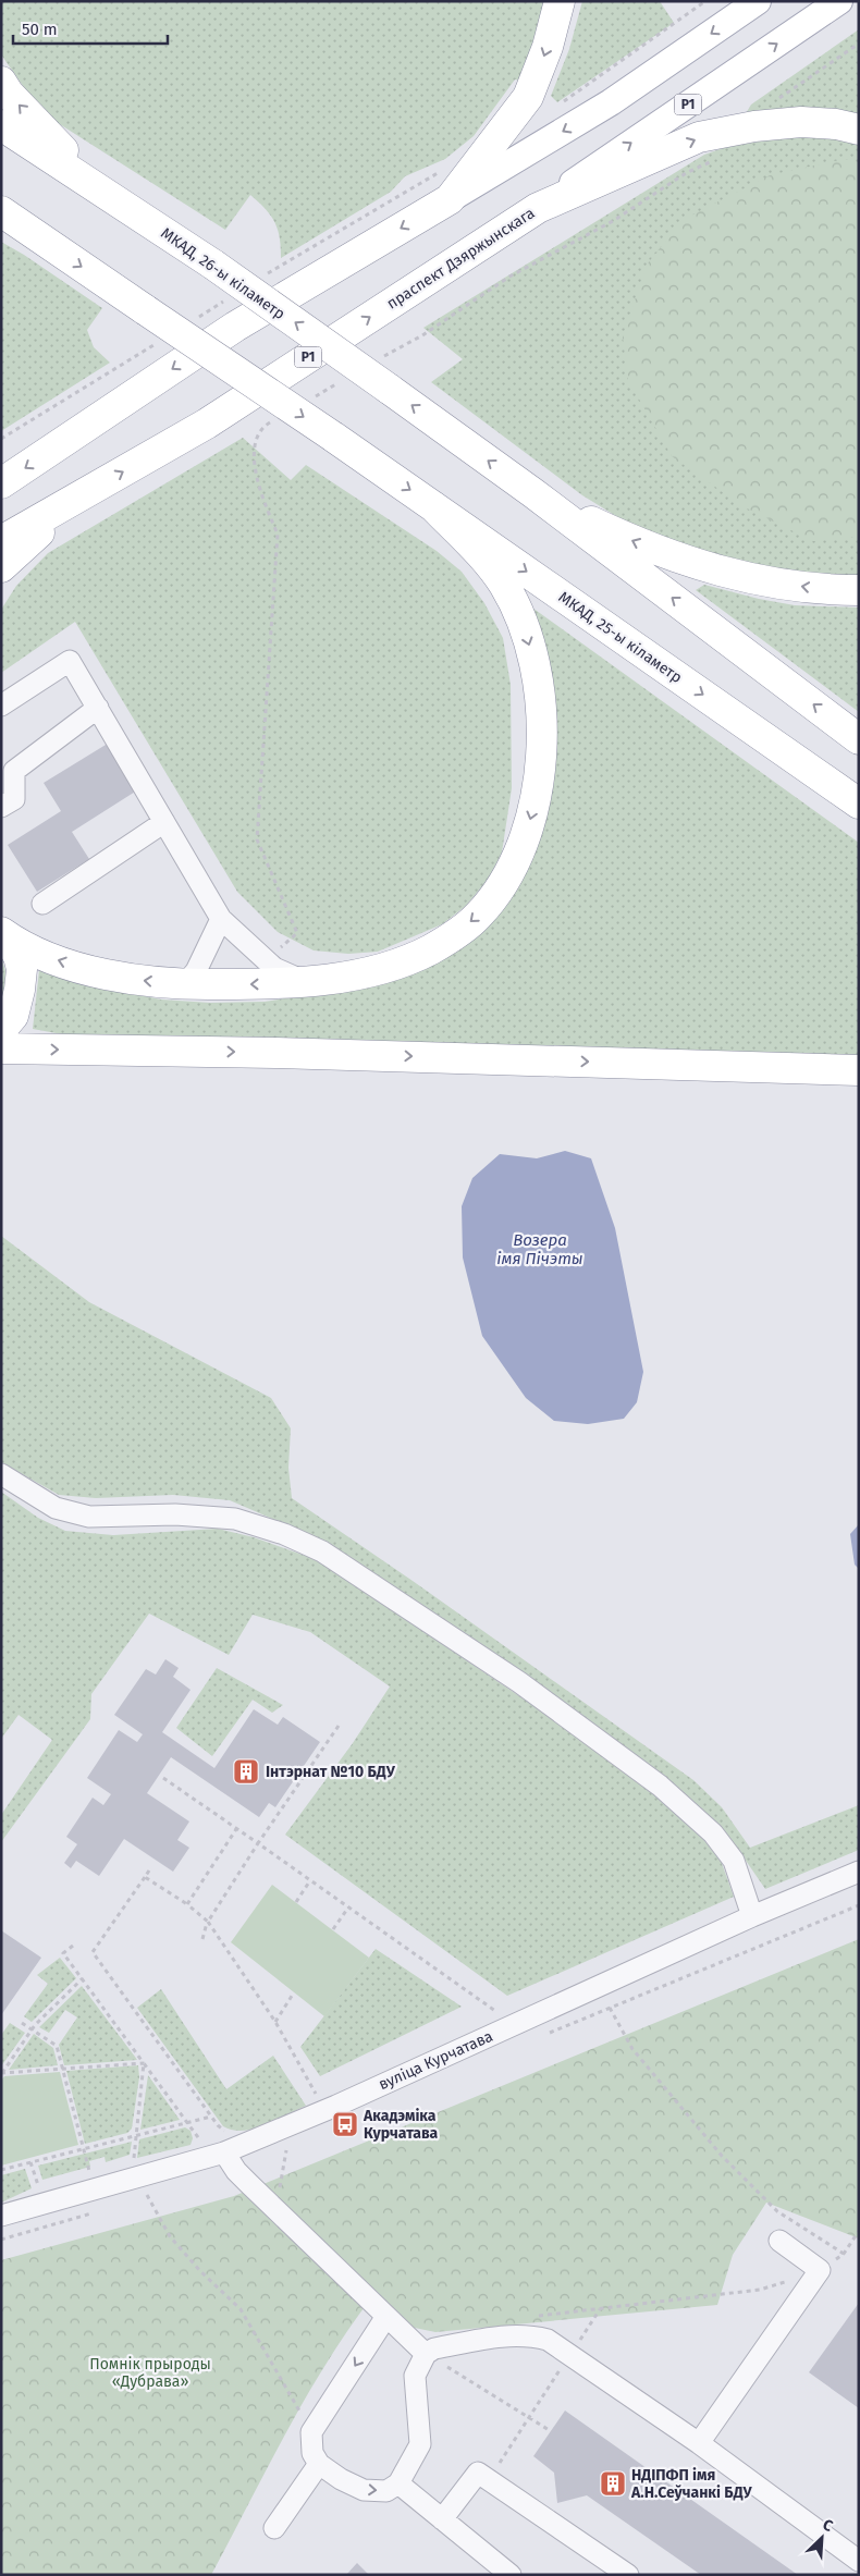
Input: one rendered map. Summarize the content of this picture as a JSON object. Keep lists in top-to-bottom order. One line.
{"streets":{"highway":["Р1","праспект Дзяржынскага","МКАД, 26-ы кіламетр","МКАД, 25-ы кіламетр"],"street":["вуліца Курчатава"]},"crossings":[["Р1","праспект Дзяржынскага"]],"one_way":["МКАД, 26-ы кіламетр"],"water":["Возера імя Пічэты"],"parks":["Помнік прыроды «Дубрава»"],"places":{"building":["Інтэрнат №10 БДУ","НДІПФП імя А.Н.Сеўчанкі БДУ"],"bus stop":["Акадэміка Курчатава"]},"scale_bar":"50 m","north":"top right"}
